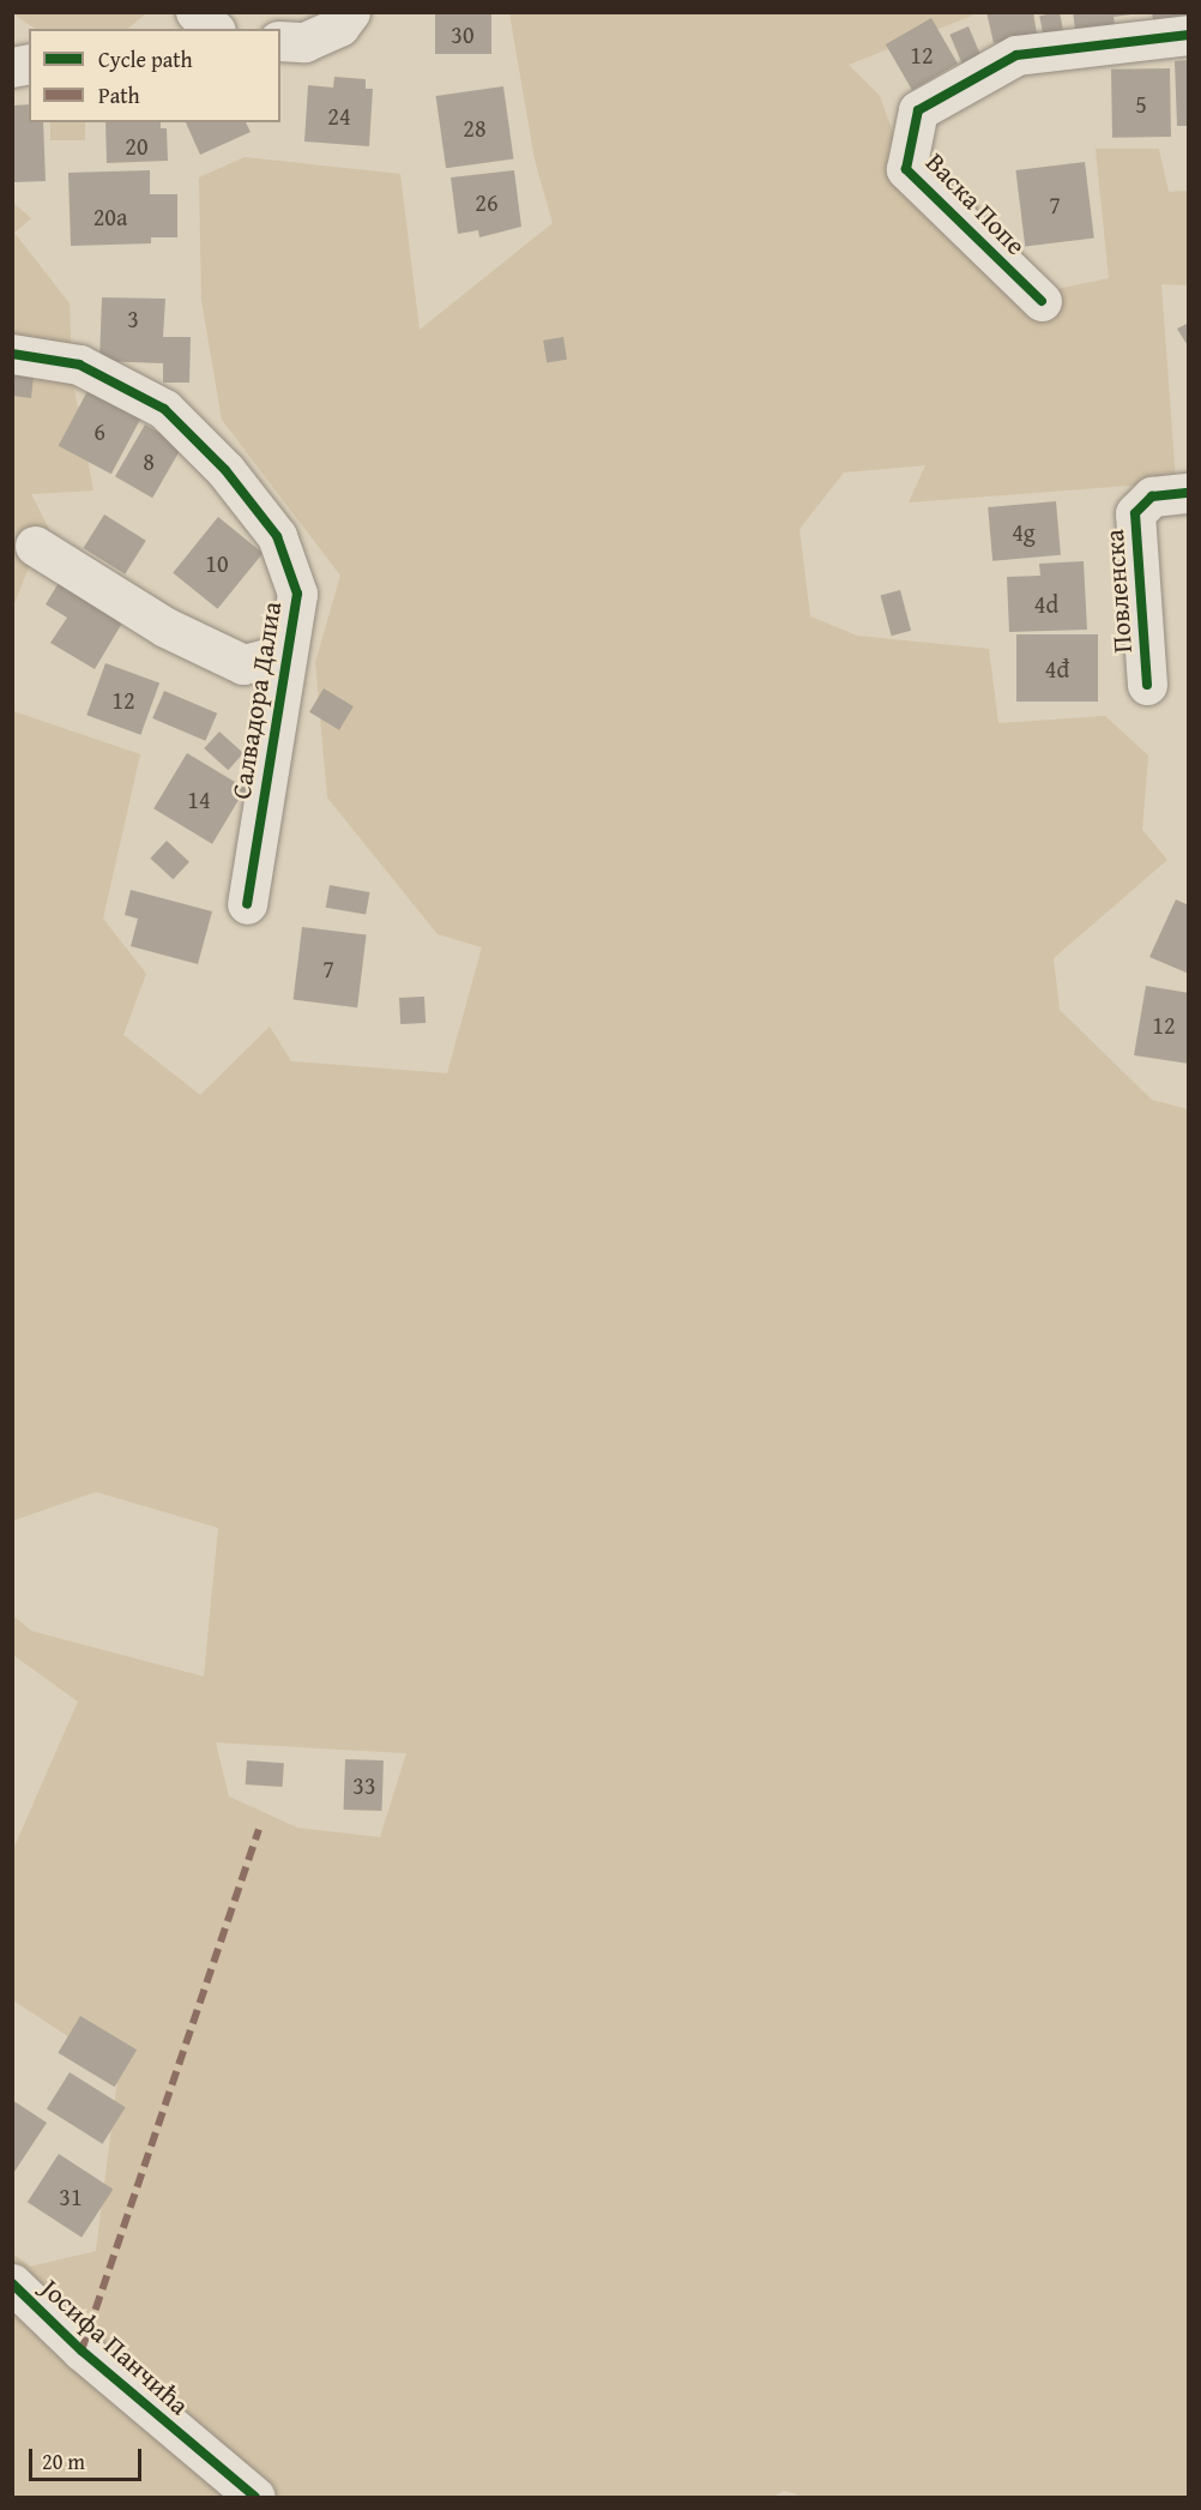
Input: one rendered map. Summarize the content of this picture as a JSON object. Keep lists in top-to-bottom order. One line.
{"streets":{"street":["Васка Попе","Повленска","Салвадора Далиа","Јосифа Панчића"]},"house_numbers":["30","12","5","24","28","20","26","7","20a","3","6","8","4g","10","4d","4đ","12","14","7","12","33","31"],"legend":["Cycle path","Path"],"scale_bar":"20 m"}
